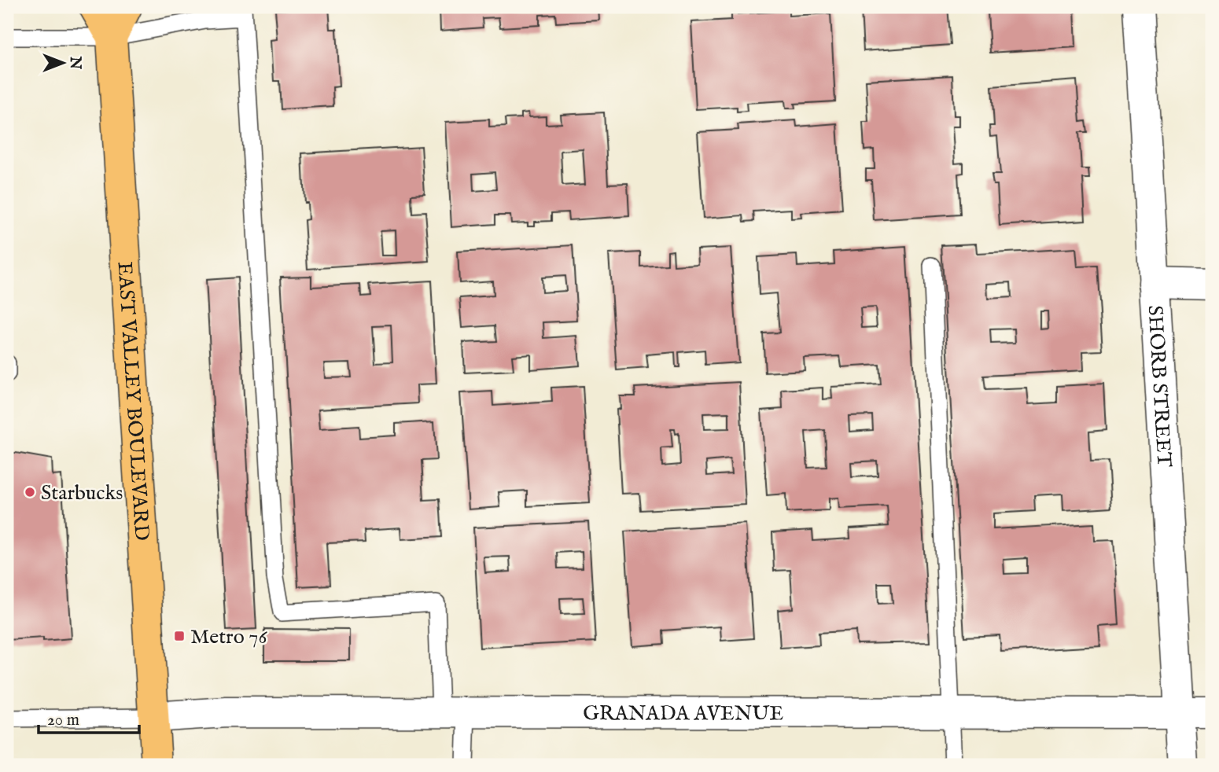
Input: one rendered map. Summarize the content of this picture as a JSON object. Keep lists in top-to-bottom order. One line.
{"streets":{"main road":["EAST VALLEY BOULEVARD"],"street":["SHORB STREET","GRANADA AVENUE"]},"crossings":[["SHORB STREET","GRANADA AVENUE"],["EAST VALLEY BOULEVARD","GRANADA AVENUE"]],"places":{"other":["Starbucks"],"transit":["Metro 76"]},"scale_bar":"20 m","north":"right"}
